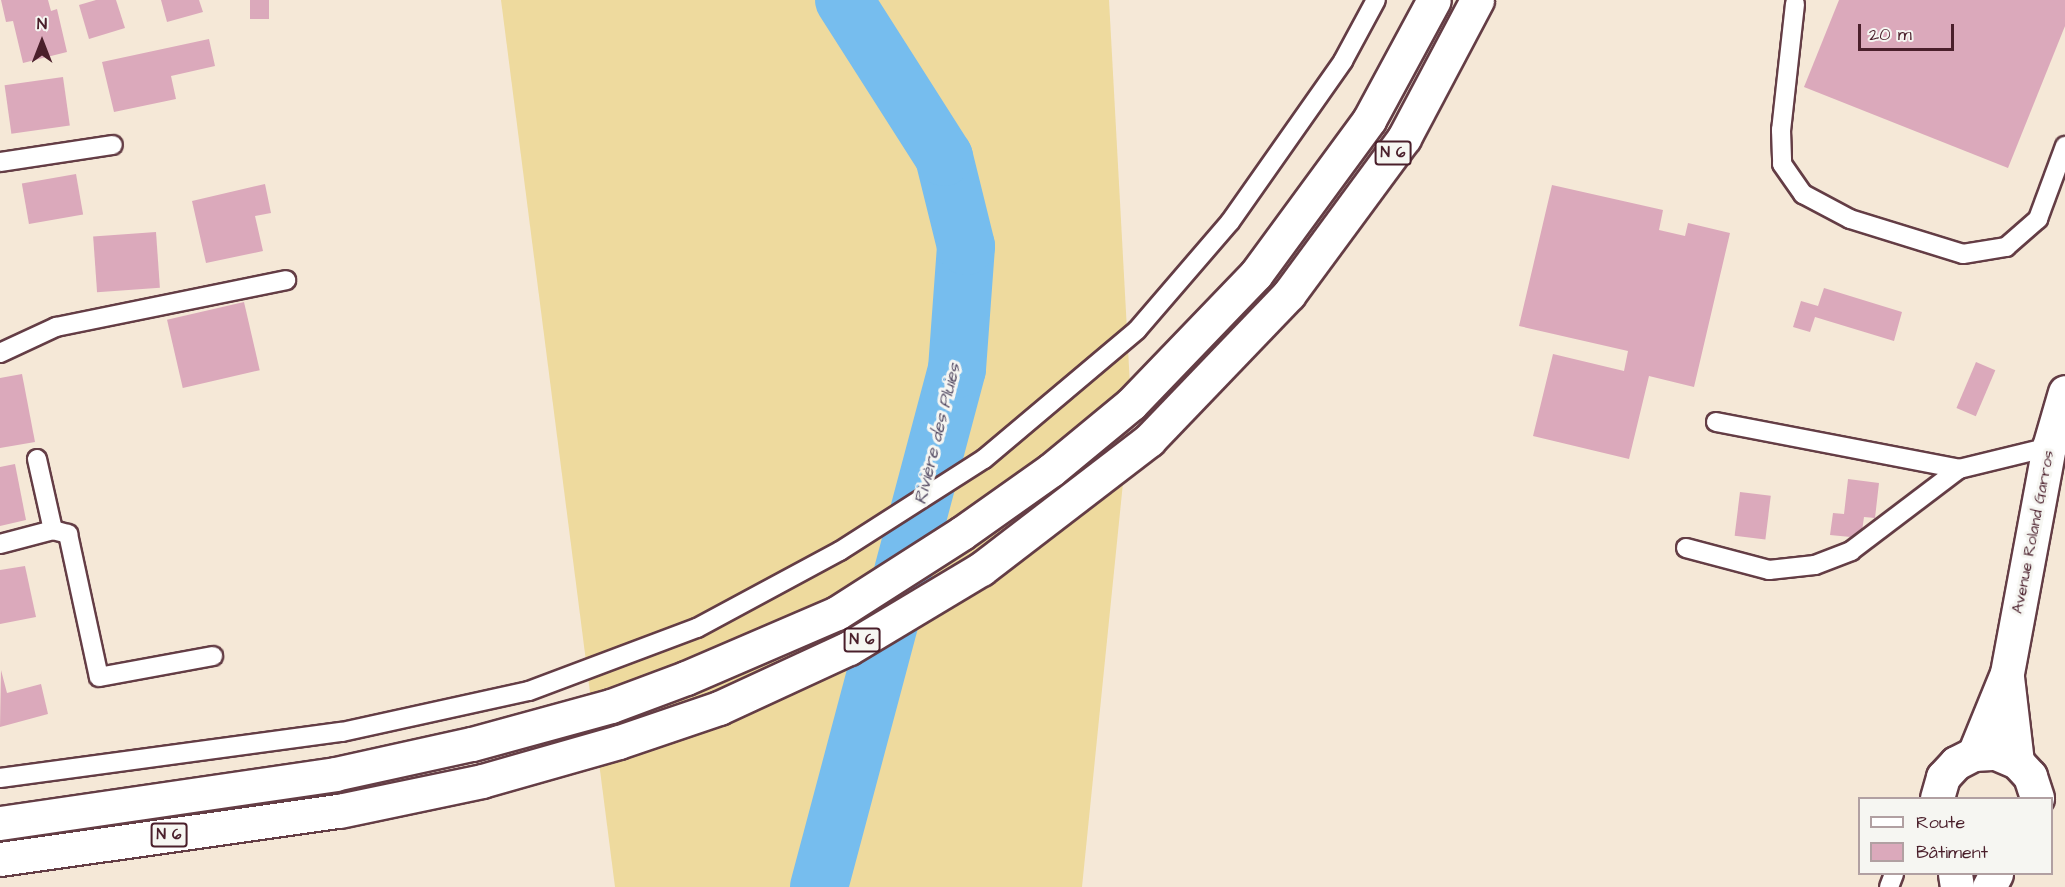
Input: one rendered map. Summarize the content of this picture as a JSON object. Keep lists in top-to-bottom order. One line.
{"streets":{"main road":["N 6","Avenue Roland Garros"]},"water":["Rivière des Pluies"],"legend":["Route","Bâtiment"],"scale_bar":"20 m","north":"top"}
